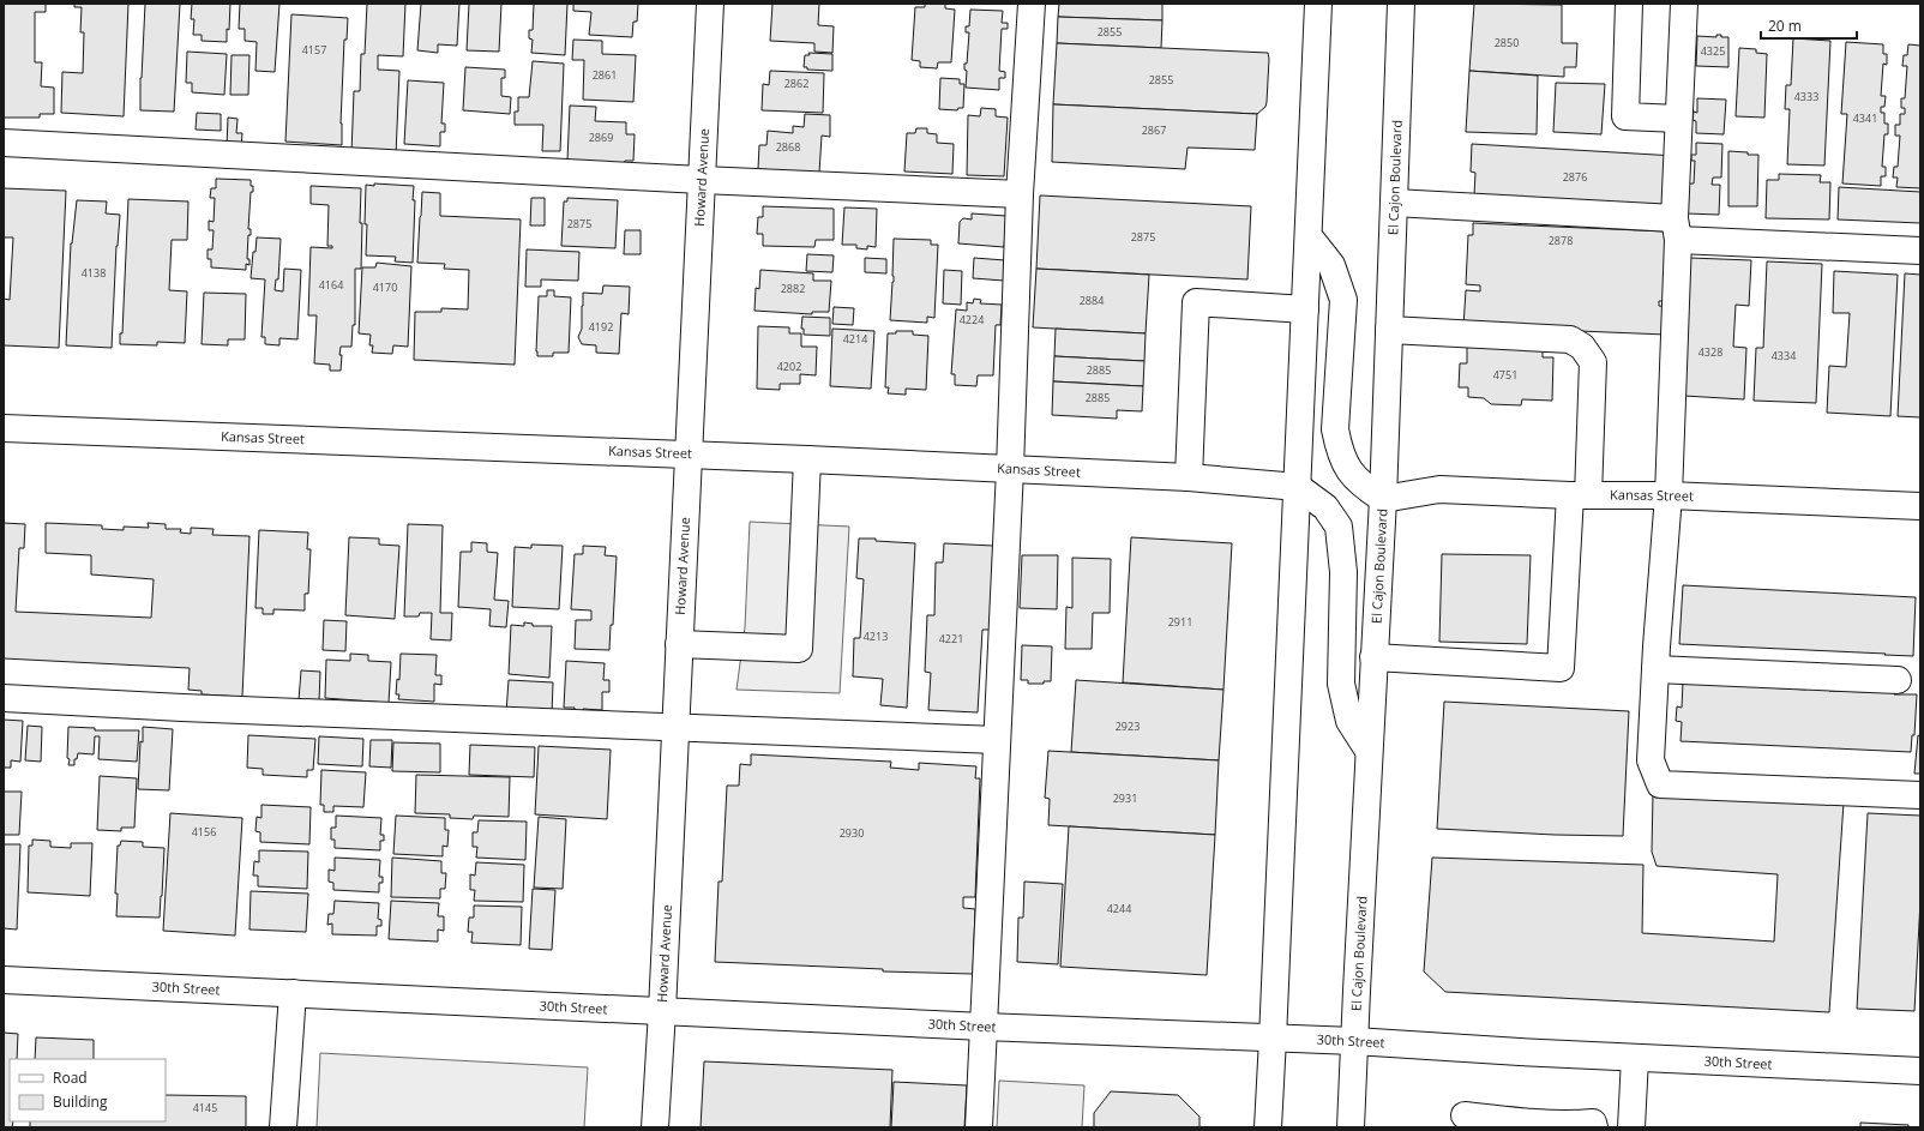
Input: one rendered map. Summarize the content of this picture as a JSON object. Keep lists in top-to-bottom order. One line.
{"streets":{"main road":["Howard Avenue","El Cajon Boulevard","Kansas Street","30th Street"]},"crossings":[["Howard Avenue","Kansas Street"],["Howard Avenue","30th Street"],["El Cajon Boulevard","Kansas Street"],["El Cajon Boulevard","30th Street"]],"house_numbers":["2855","2850","4157","4325","2861","2855","2862","4333","4341","2867","2869","2868","2876","2875","2875","2878","4138","4164","4170","2882","2884","4224","4192","4214","4328","4334","4202","2885","4751","2885","2911","4213","4221","2923","2931","4156","2930","4244","4145"],"legend":["Road","Building"],"scale_bar":"20 m"}
